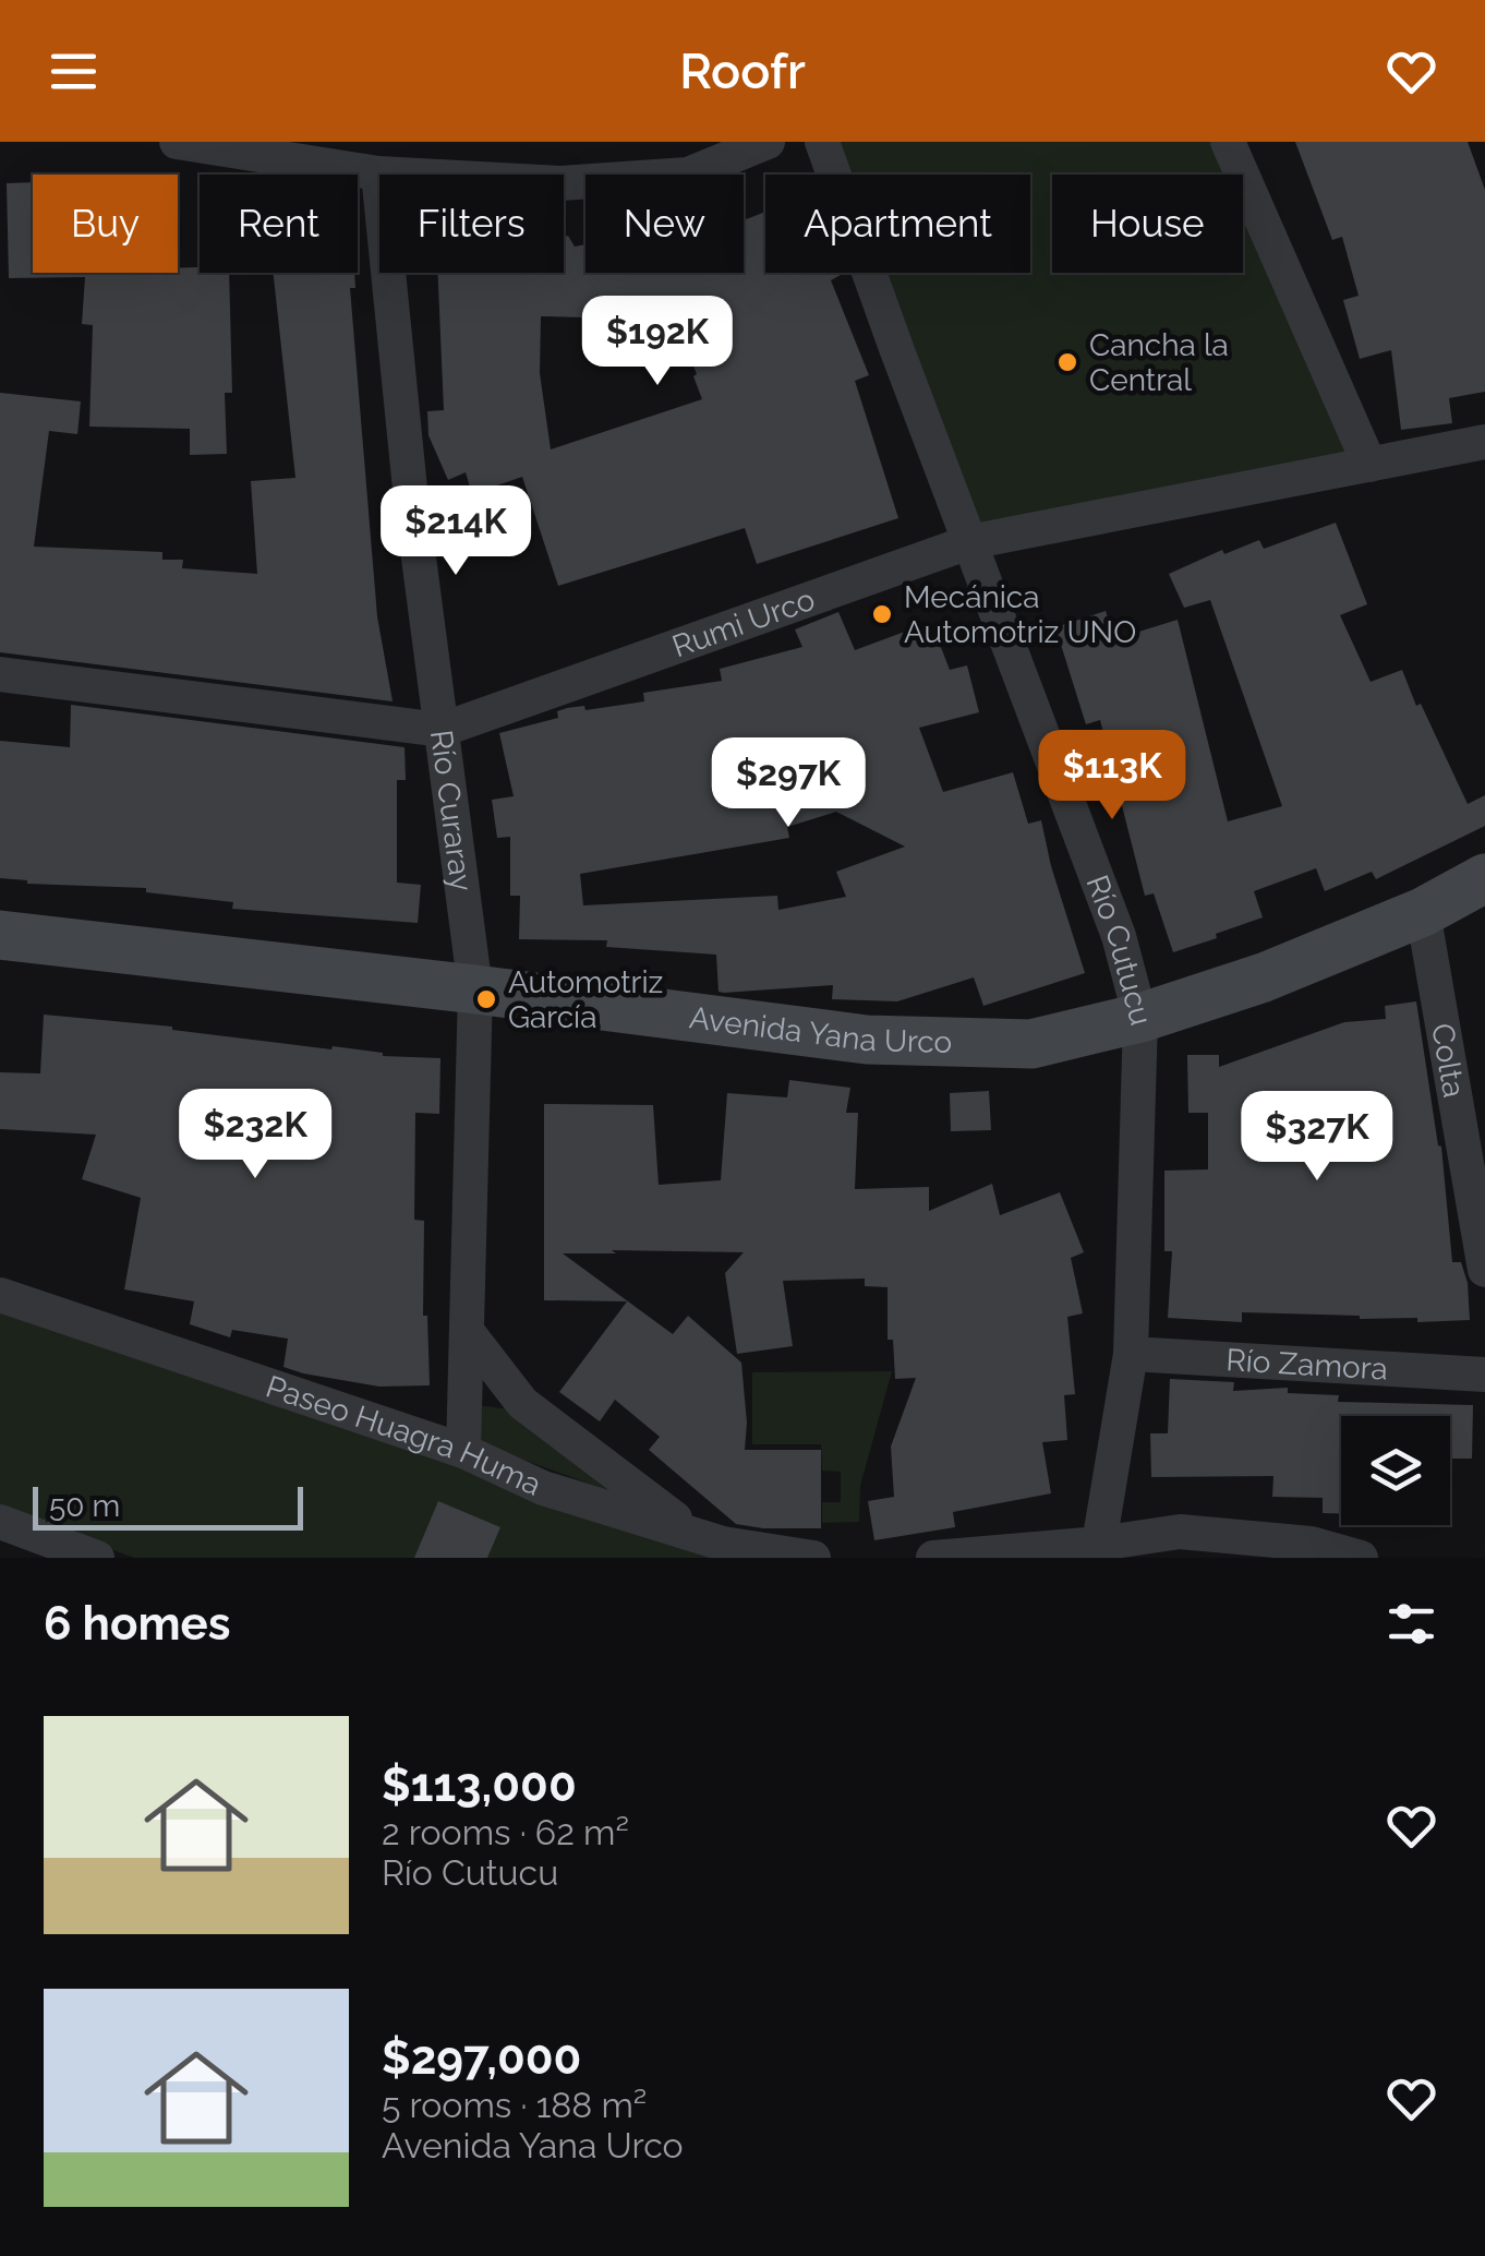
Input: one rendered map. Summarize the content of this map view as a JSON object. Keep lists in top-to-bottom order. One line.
{"streets":{"street":["Rumi Urco","Río Curaray","Río Cutucu","Avenida Yana Urco","Colta","Río Zamora","Paseo Huagra Huma"]},"crossings":[["Rumi Urco","Río Curaray"],["Rumi Urco","Río Cutucu"],["Río Curaray","Avenida Yana Urco"],["Río Curaray","Paseo Huagra Huma"],["Río Cutucu","Avenida Yana Urco"],["Río Cutucu","Río Zamora"],["Avenida Yana Urco","Colta"]],"places":["Cancha la Central","Mecánica Automotriz UNO","Automotriz García"],"scale_bar":"50 m","page":{"header":"Roofr","chip":["Buy","Rent","Filters","New","Apartment","House"],"price":["$192K","$214K","$113K","$297K","$232K","$327K"],"scale":"50 m","heading":"6 homes","list":[{"name":"$113,000","note":"2 rooms · 62 m² · Río Cutucu"},{"name":"$297,000","note":"5 rooms · 188 m² · Avenida Yana Urco"}]}}
